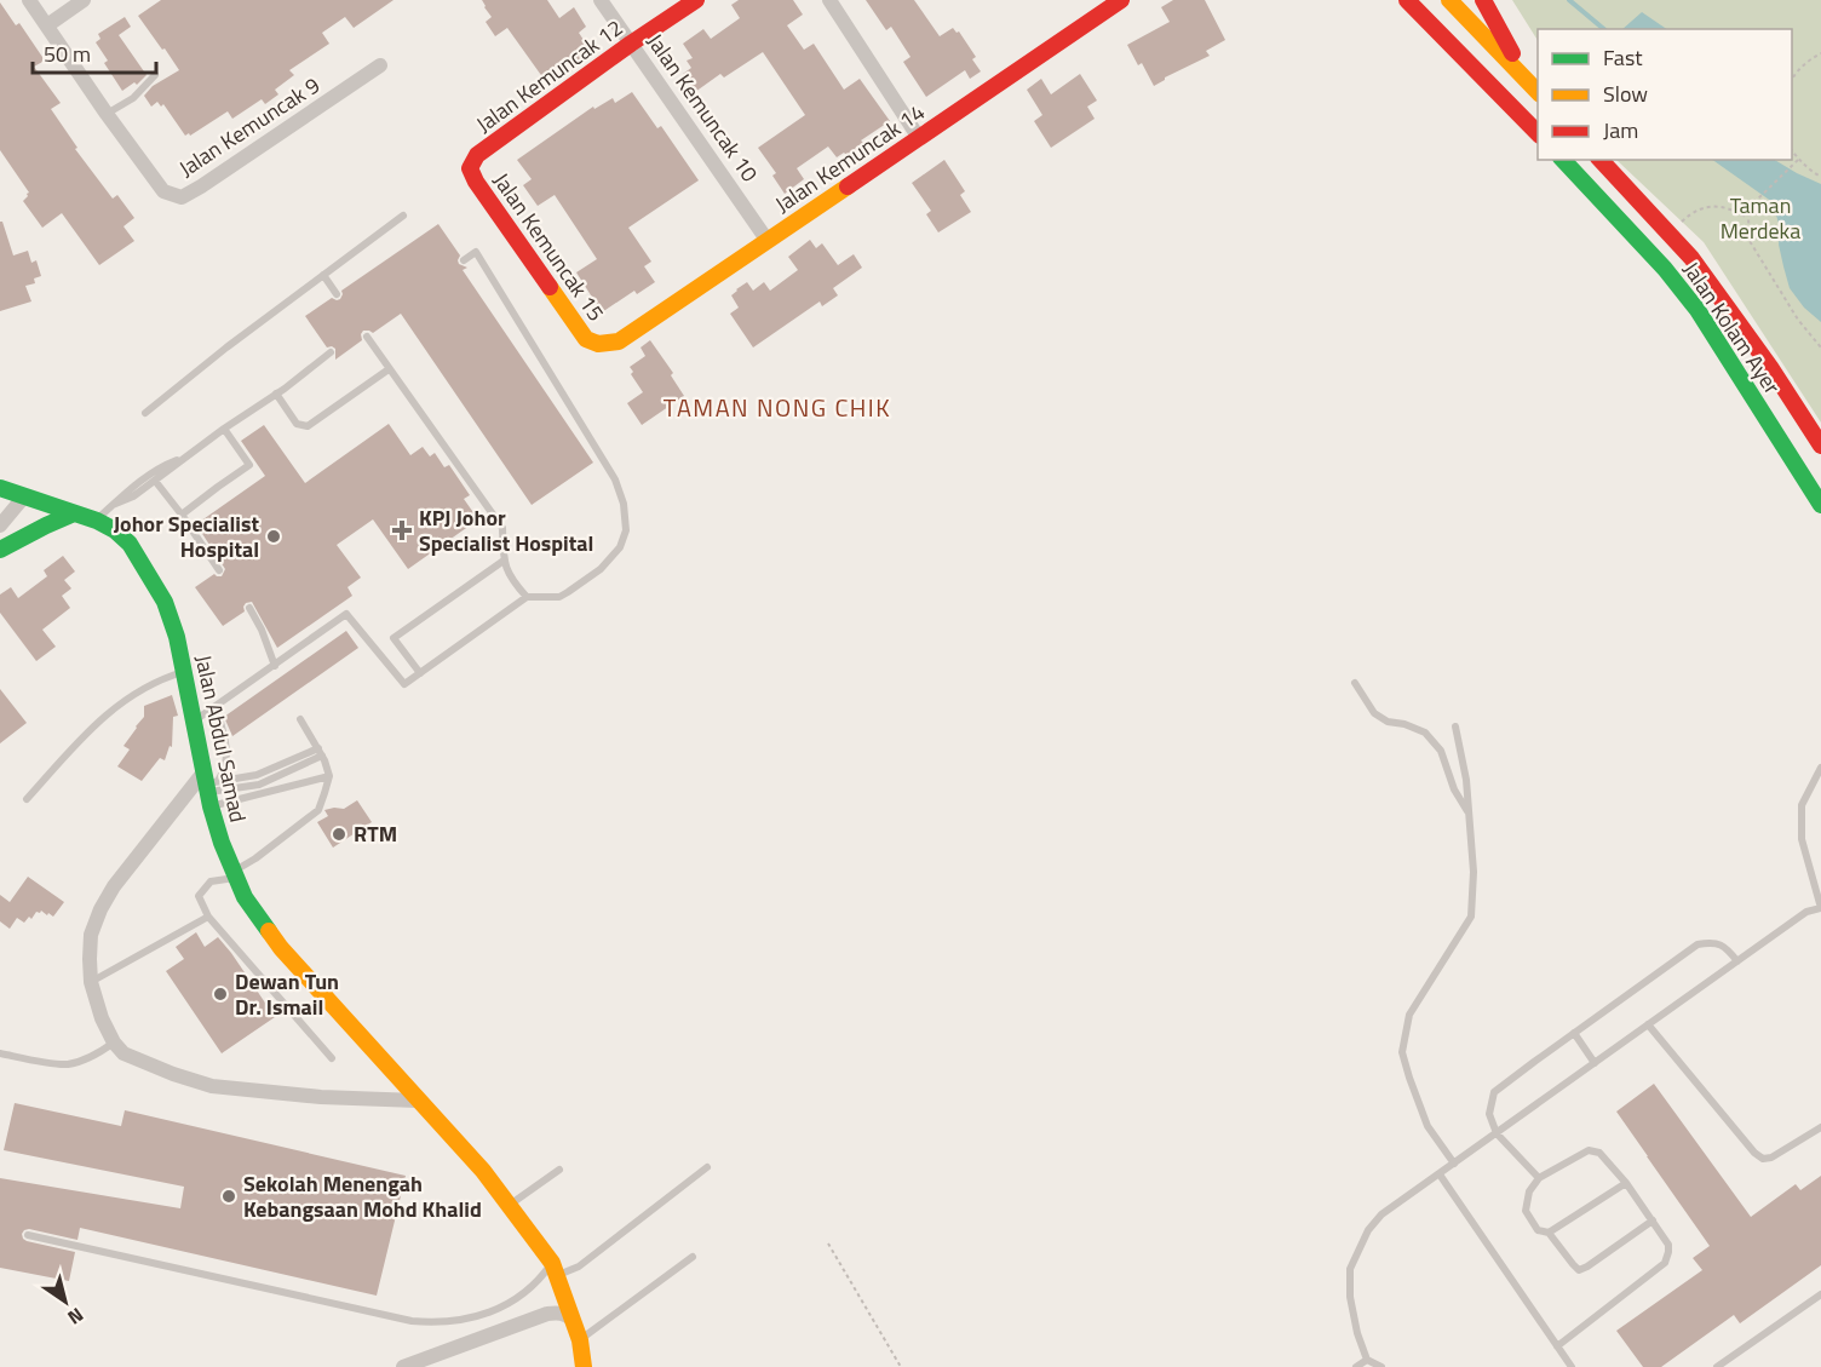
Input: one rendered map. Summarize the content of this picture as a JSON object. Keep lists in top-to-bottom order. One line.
{"streets":{"street":["Jalan Kemuncak 12","Jalan Kemuncak 10","Jalan Kemuncak 9","Jalan Kemuncak 14","Jalan Kemuncak 15","Jalan Kolam Ayer","Jalan Abdul Samad"]},"crossings":[["Jalan Kemuncak 12","Jalan Kemuncak 10"],["Jalan Kemuncak 12","Jalan Kemuncak 15"],["Jalan Kemuncak 10","Jalan Kemuncak 14"],["Jalan Kemuncak 14","Jalan Kemuncak 15"]],"districts":["TAMAN NONG CHIK"],"parks":["Taman Merdeka"],"places":{"health":["KPJ Johor Specialist Hospital"],"other":["Johor Specialist Hospital","RTM","Dewan Tun Dr. Ismail","Sekolah Menengah Kebangsaan Mohd Khalid"]},"legend":["Fast","Slow","Jam"],"scale_bar":"50 m","north":"bottom right"}
